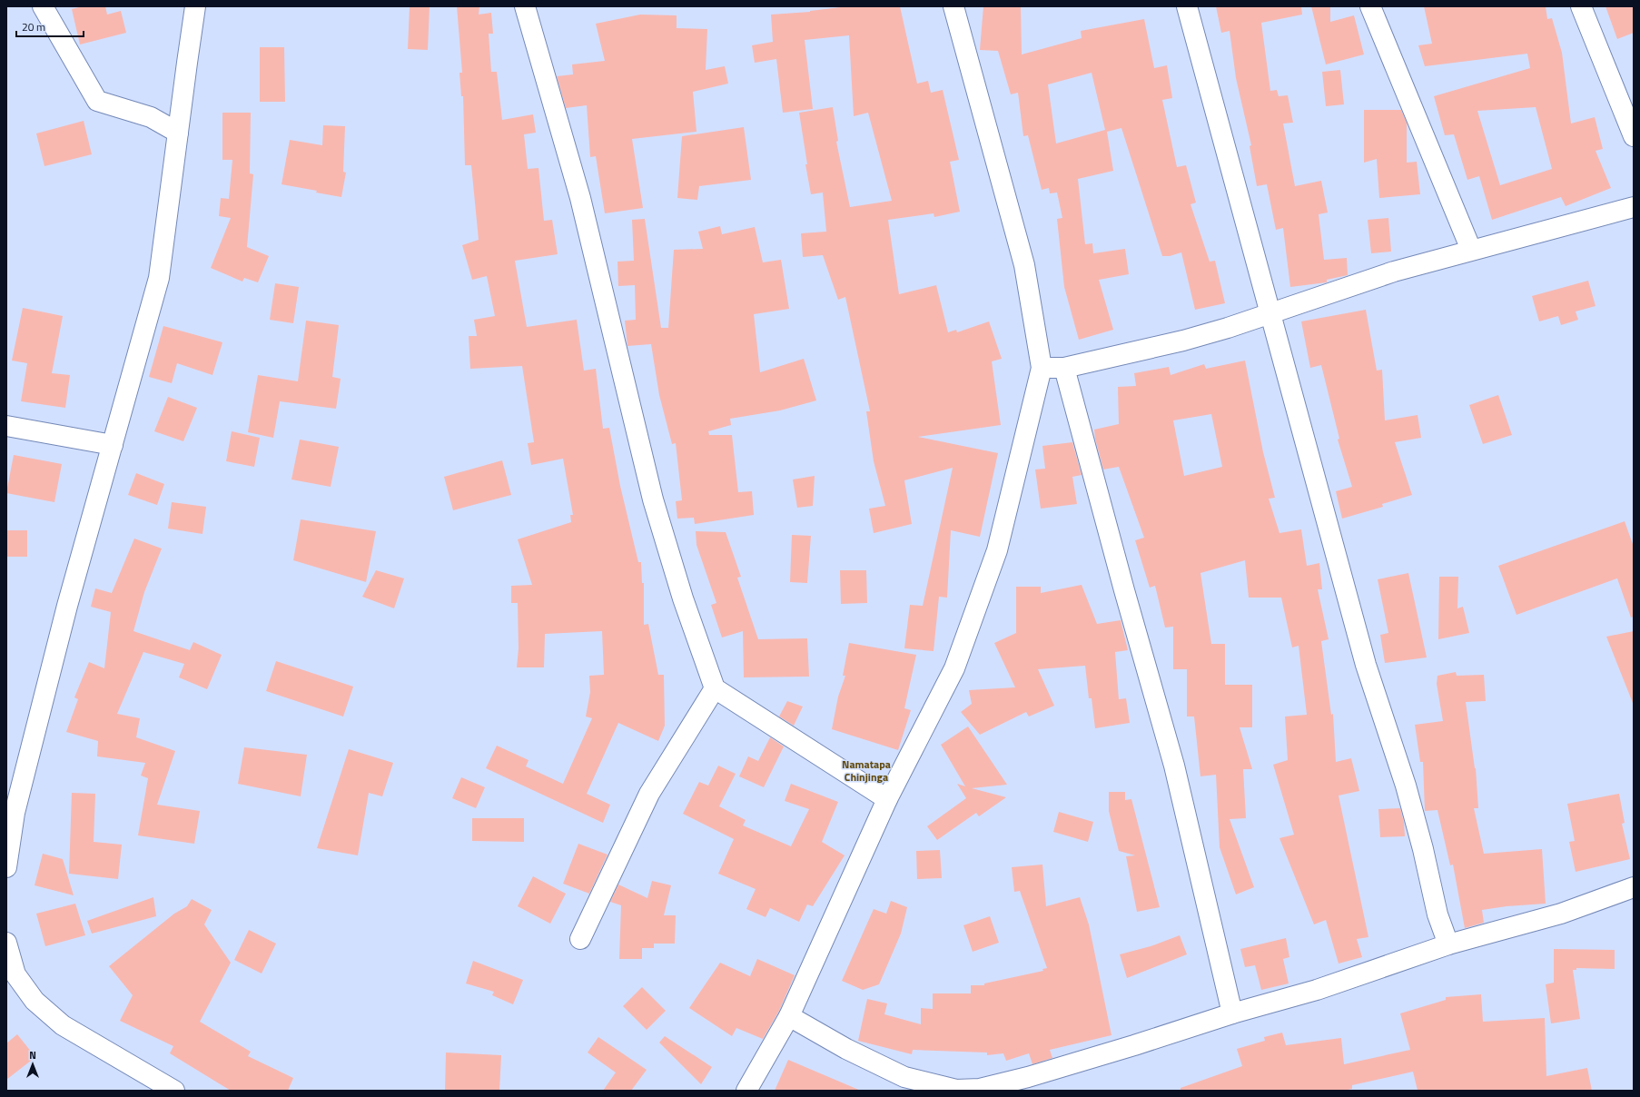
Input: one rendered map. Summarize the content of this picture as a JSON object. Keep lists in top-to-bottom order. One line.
{"districts":["Namatapa Chinjinga"],"scale_bar":"20 m","north":"top"}
